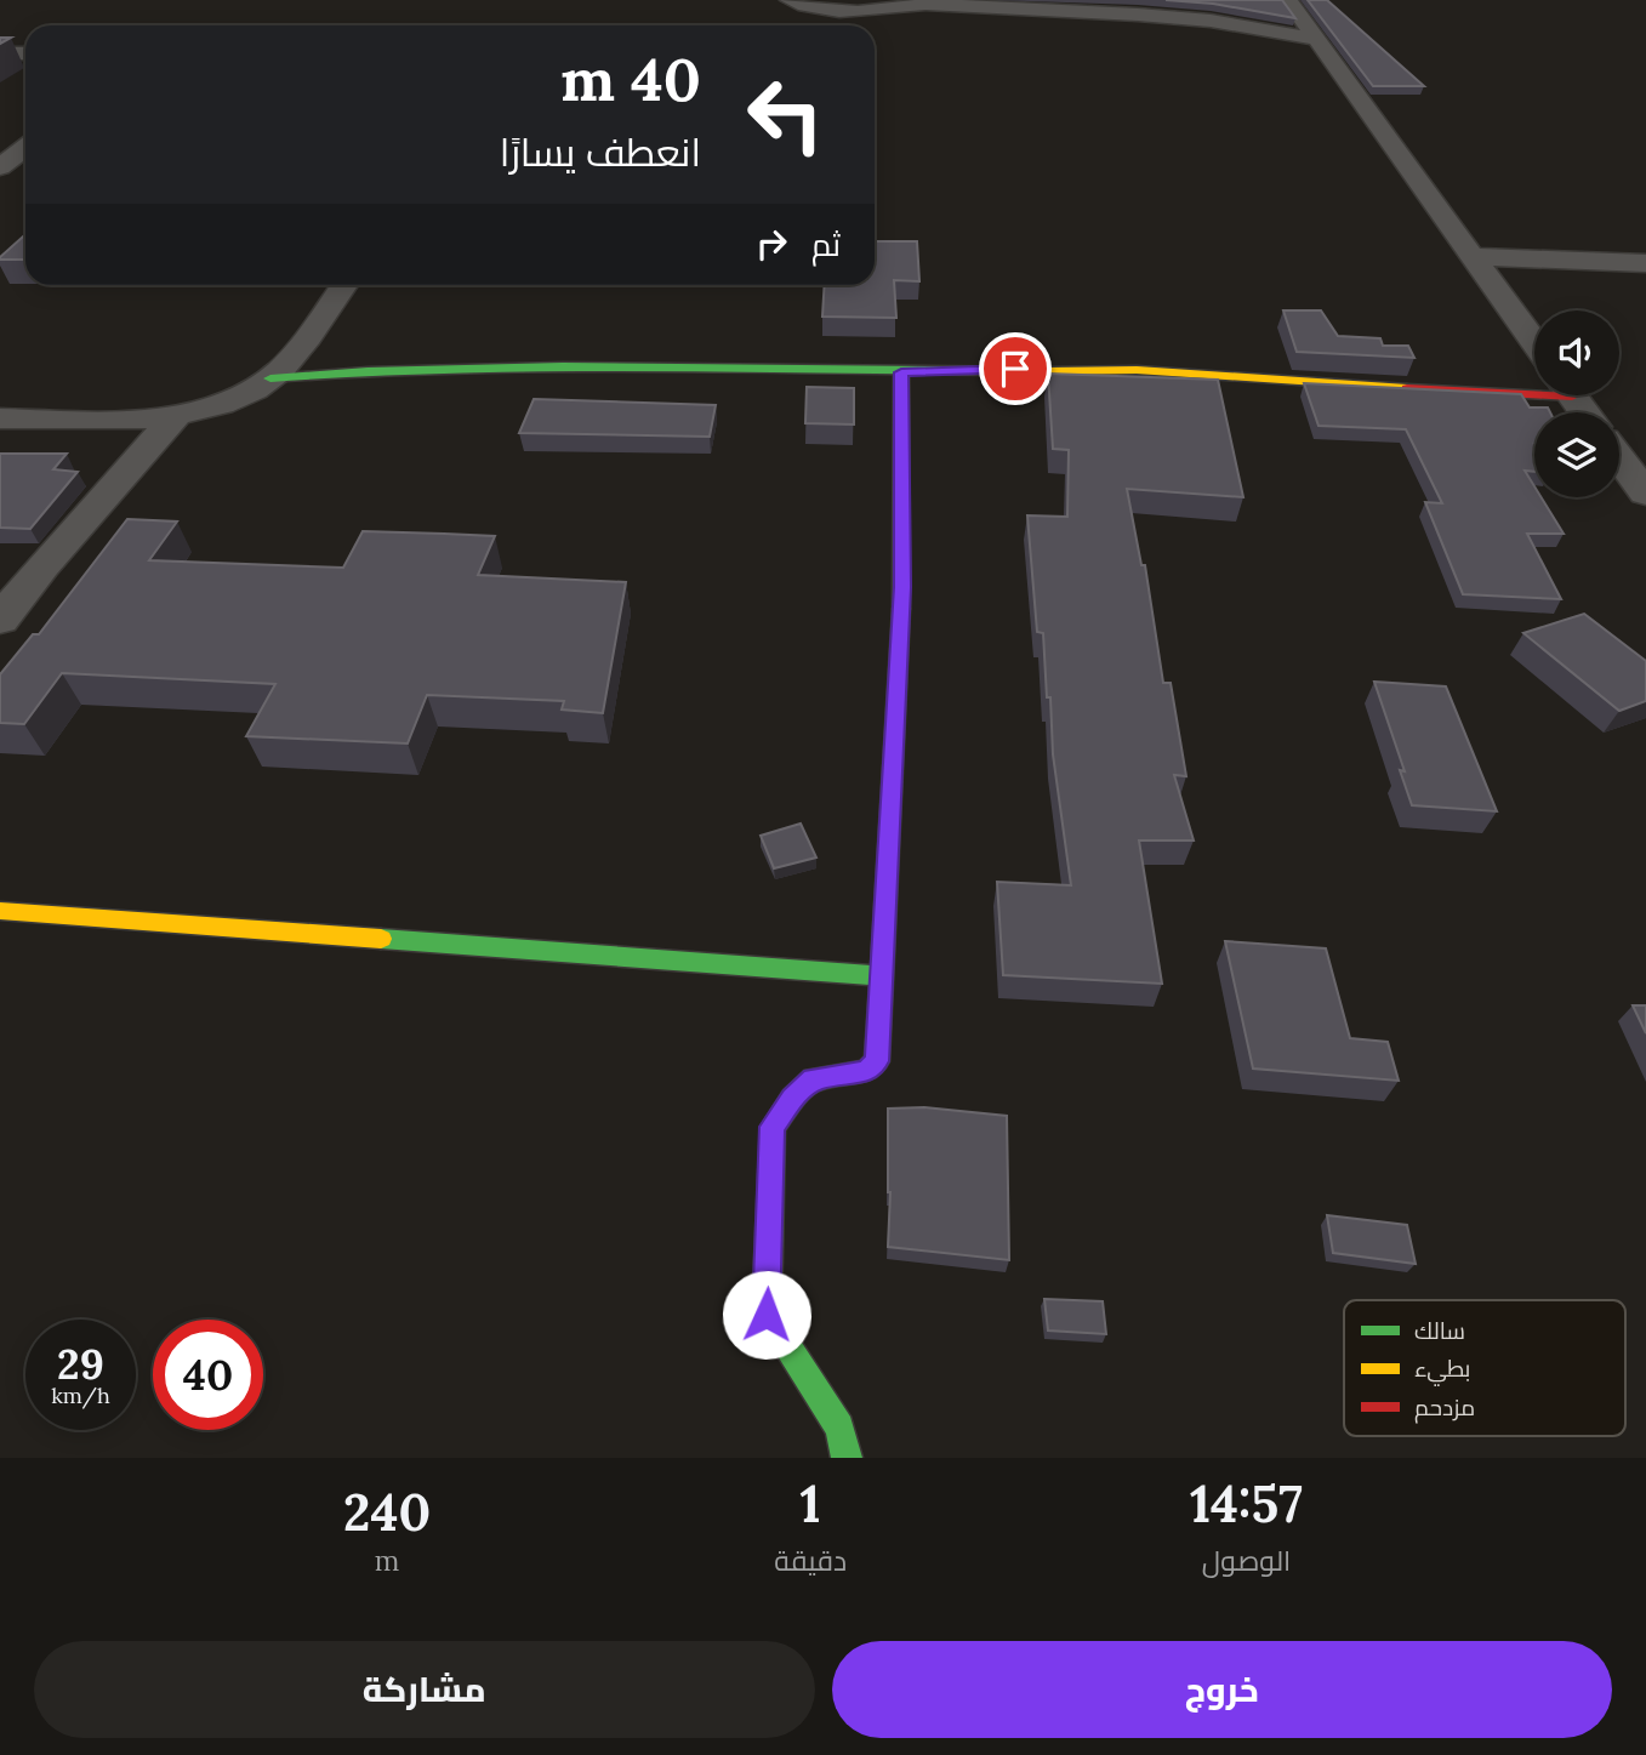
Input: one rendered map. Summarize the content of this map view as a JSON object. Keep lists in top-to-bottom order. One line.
{"legend":["سالك","بطيء","مزدحم"],"page":{"turn":["40 m","انعطف يسارًا"],"then":"ثم","speed":"29 km/h","limit":"40","eta":["14:57","الوصول","1","دقيقة","240","m"],"buttons":["خروج","مشاركة"]}}
